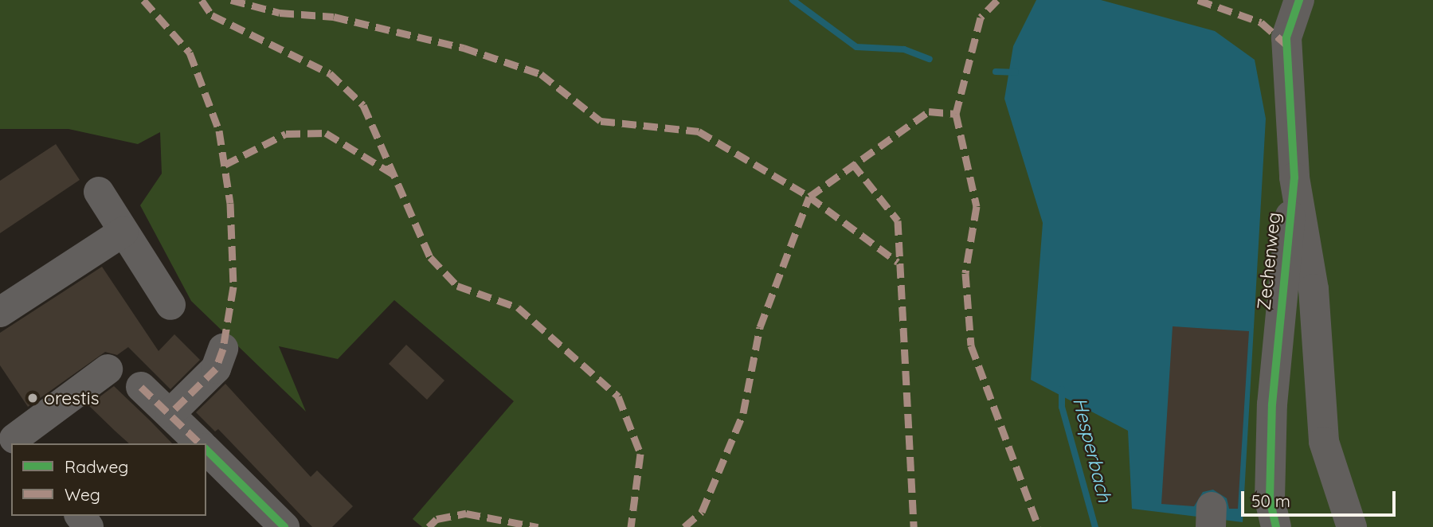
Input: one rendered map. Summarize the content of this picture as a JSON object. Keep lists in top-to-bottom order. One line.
{"streets":{"street":["Zechenweg"]},"water":["Hesperbach"],"places":["orestis"],"legend":["Radweg","Weg"],"scale_bar":"50 m"}
